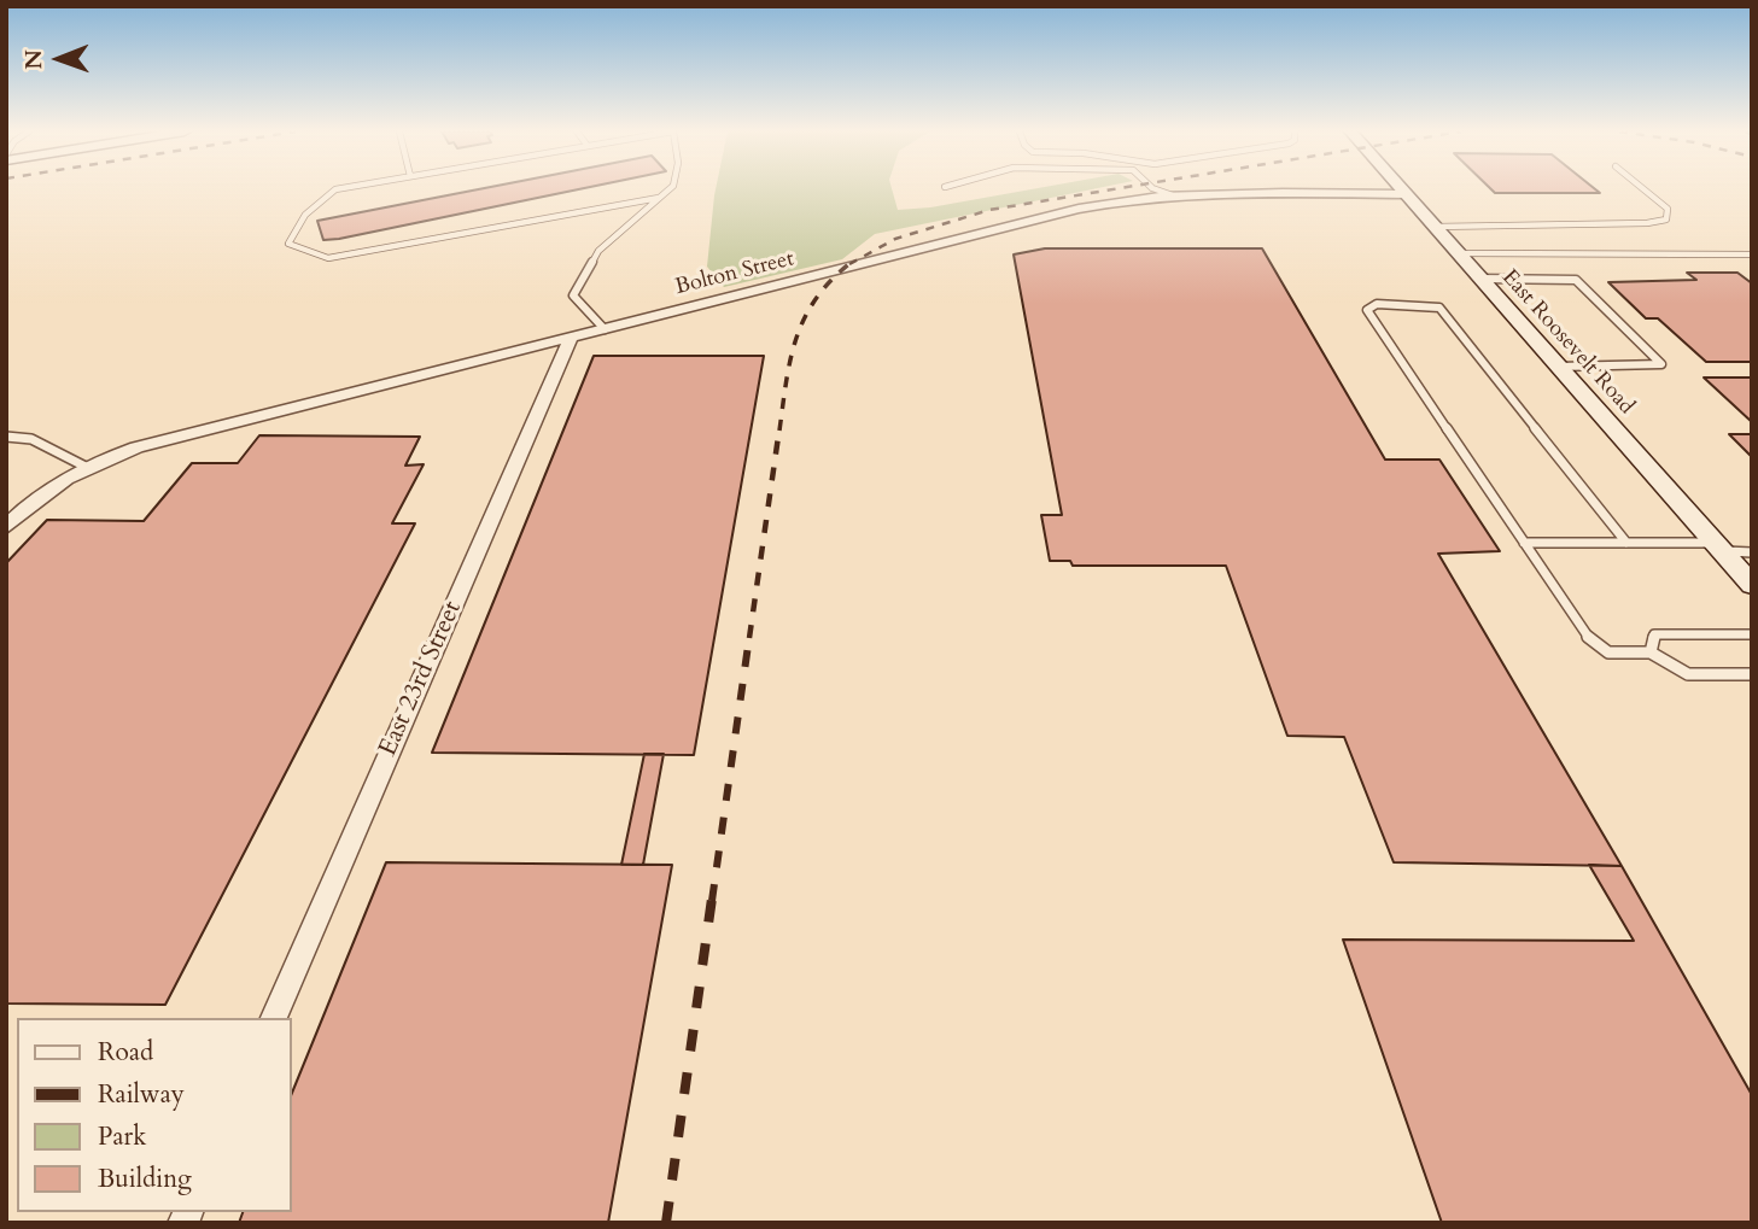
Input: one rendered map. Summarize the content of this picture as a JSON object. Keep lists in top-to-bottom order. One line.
{"streets":{"main road":["East Roosevelt Road"],"street":["Bolton Street","East 23rd Street"]},"crossings":[["Bolton Street","East Roosevelt Road"],["Bolton Street","East 23rd Street"]],"legend":["Road","Railway","Park","Building"],"north":"left"}
